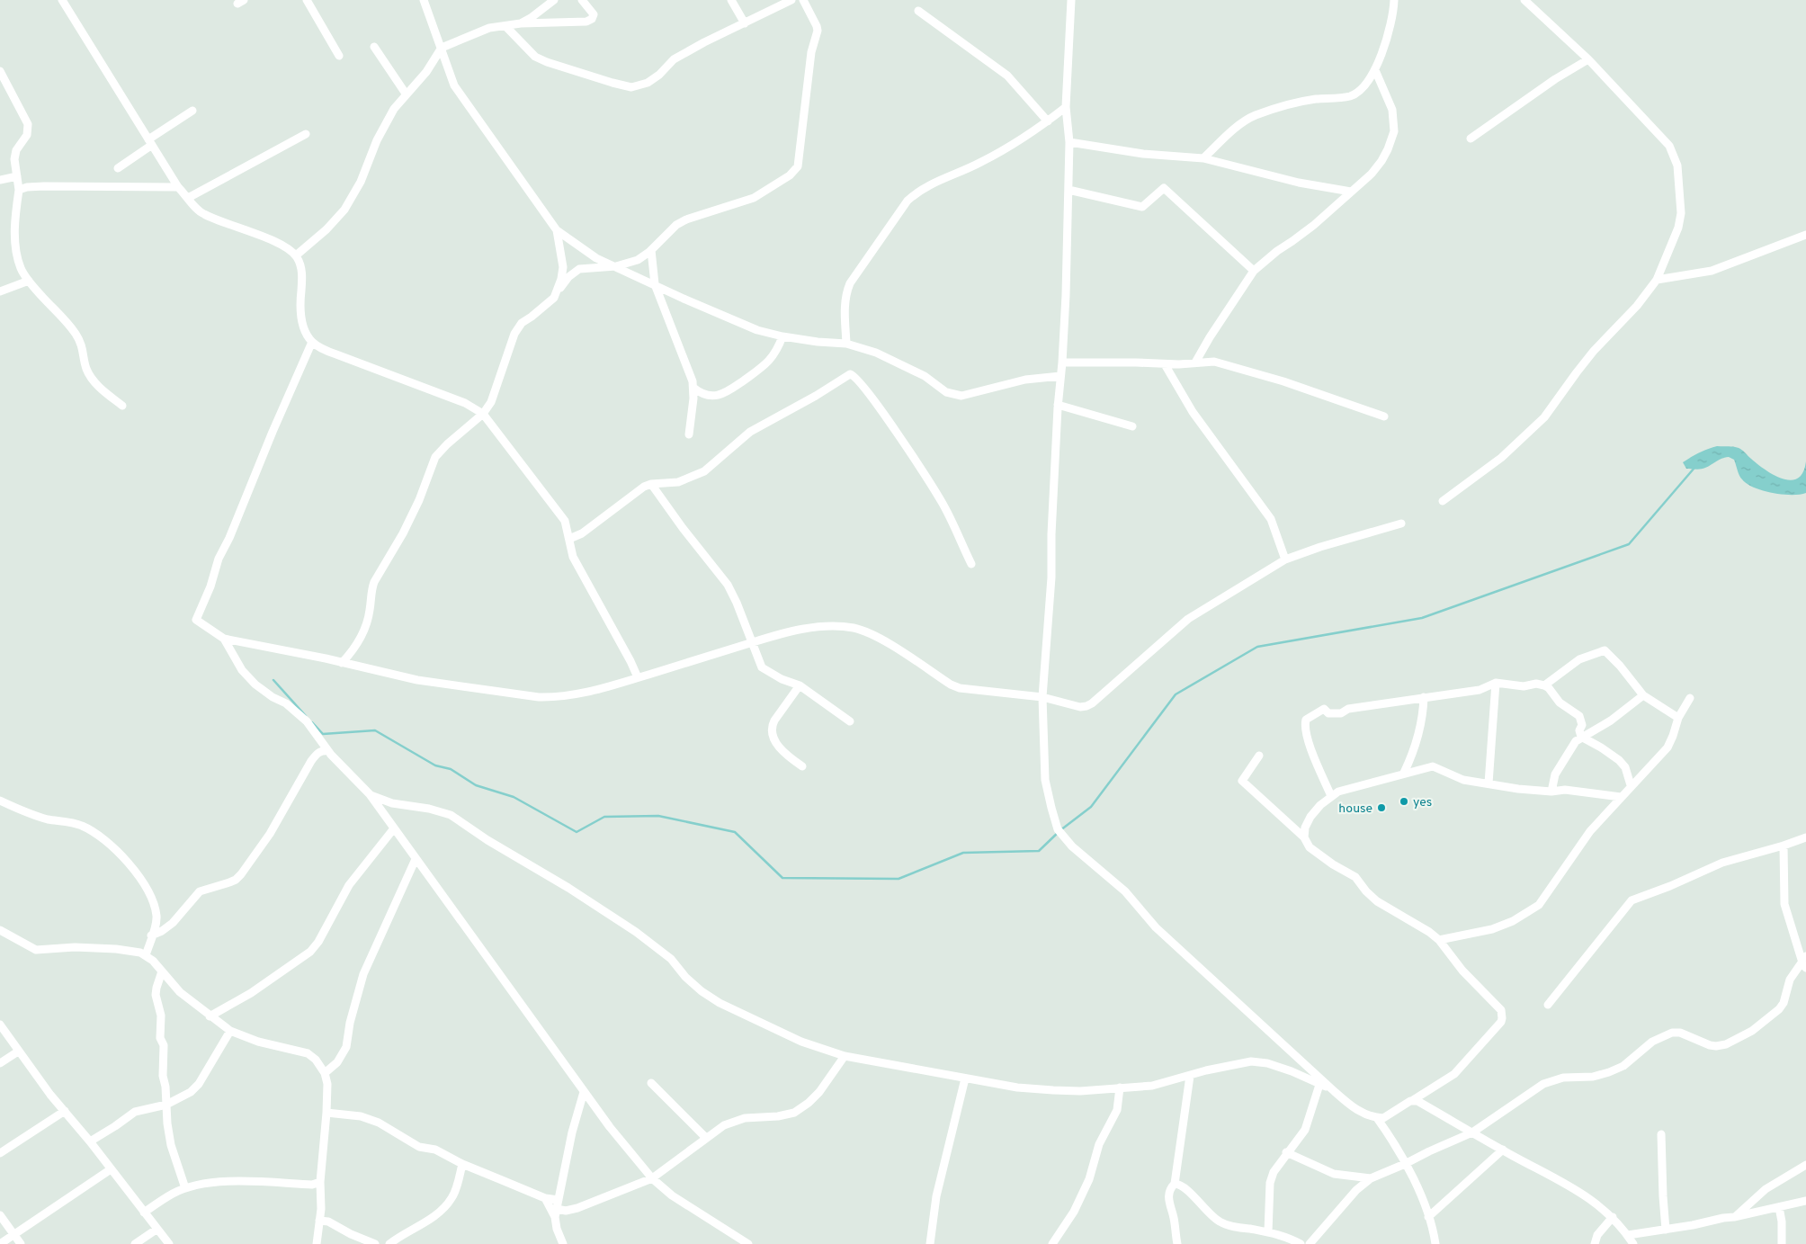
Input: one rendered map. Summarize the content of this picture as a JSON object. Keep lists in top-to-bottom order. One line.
{"places":["yes","house"]}
